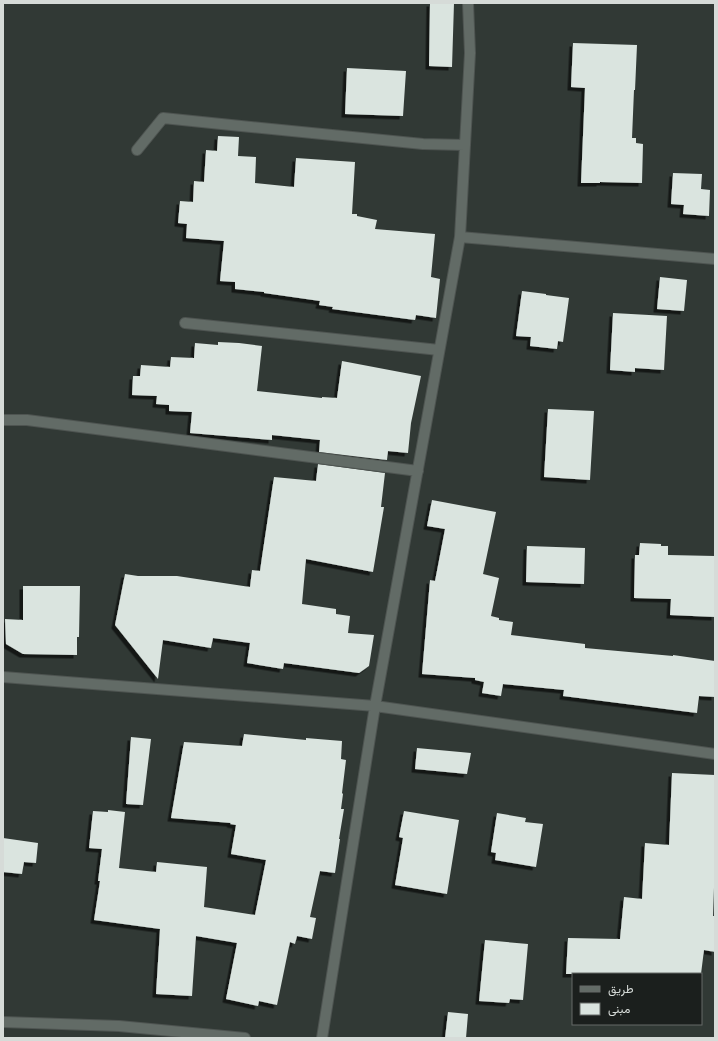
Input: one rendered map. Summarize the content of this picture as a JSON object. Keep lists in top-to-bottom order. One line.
{"legend":["طريق","مبنى"]}
